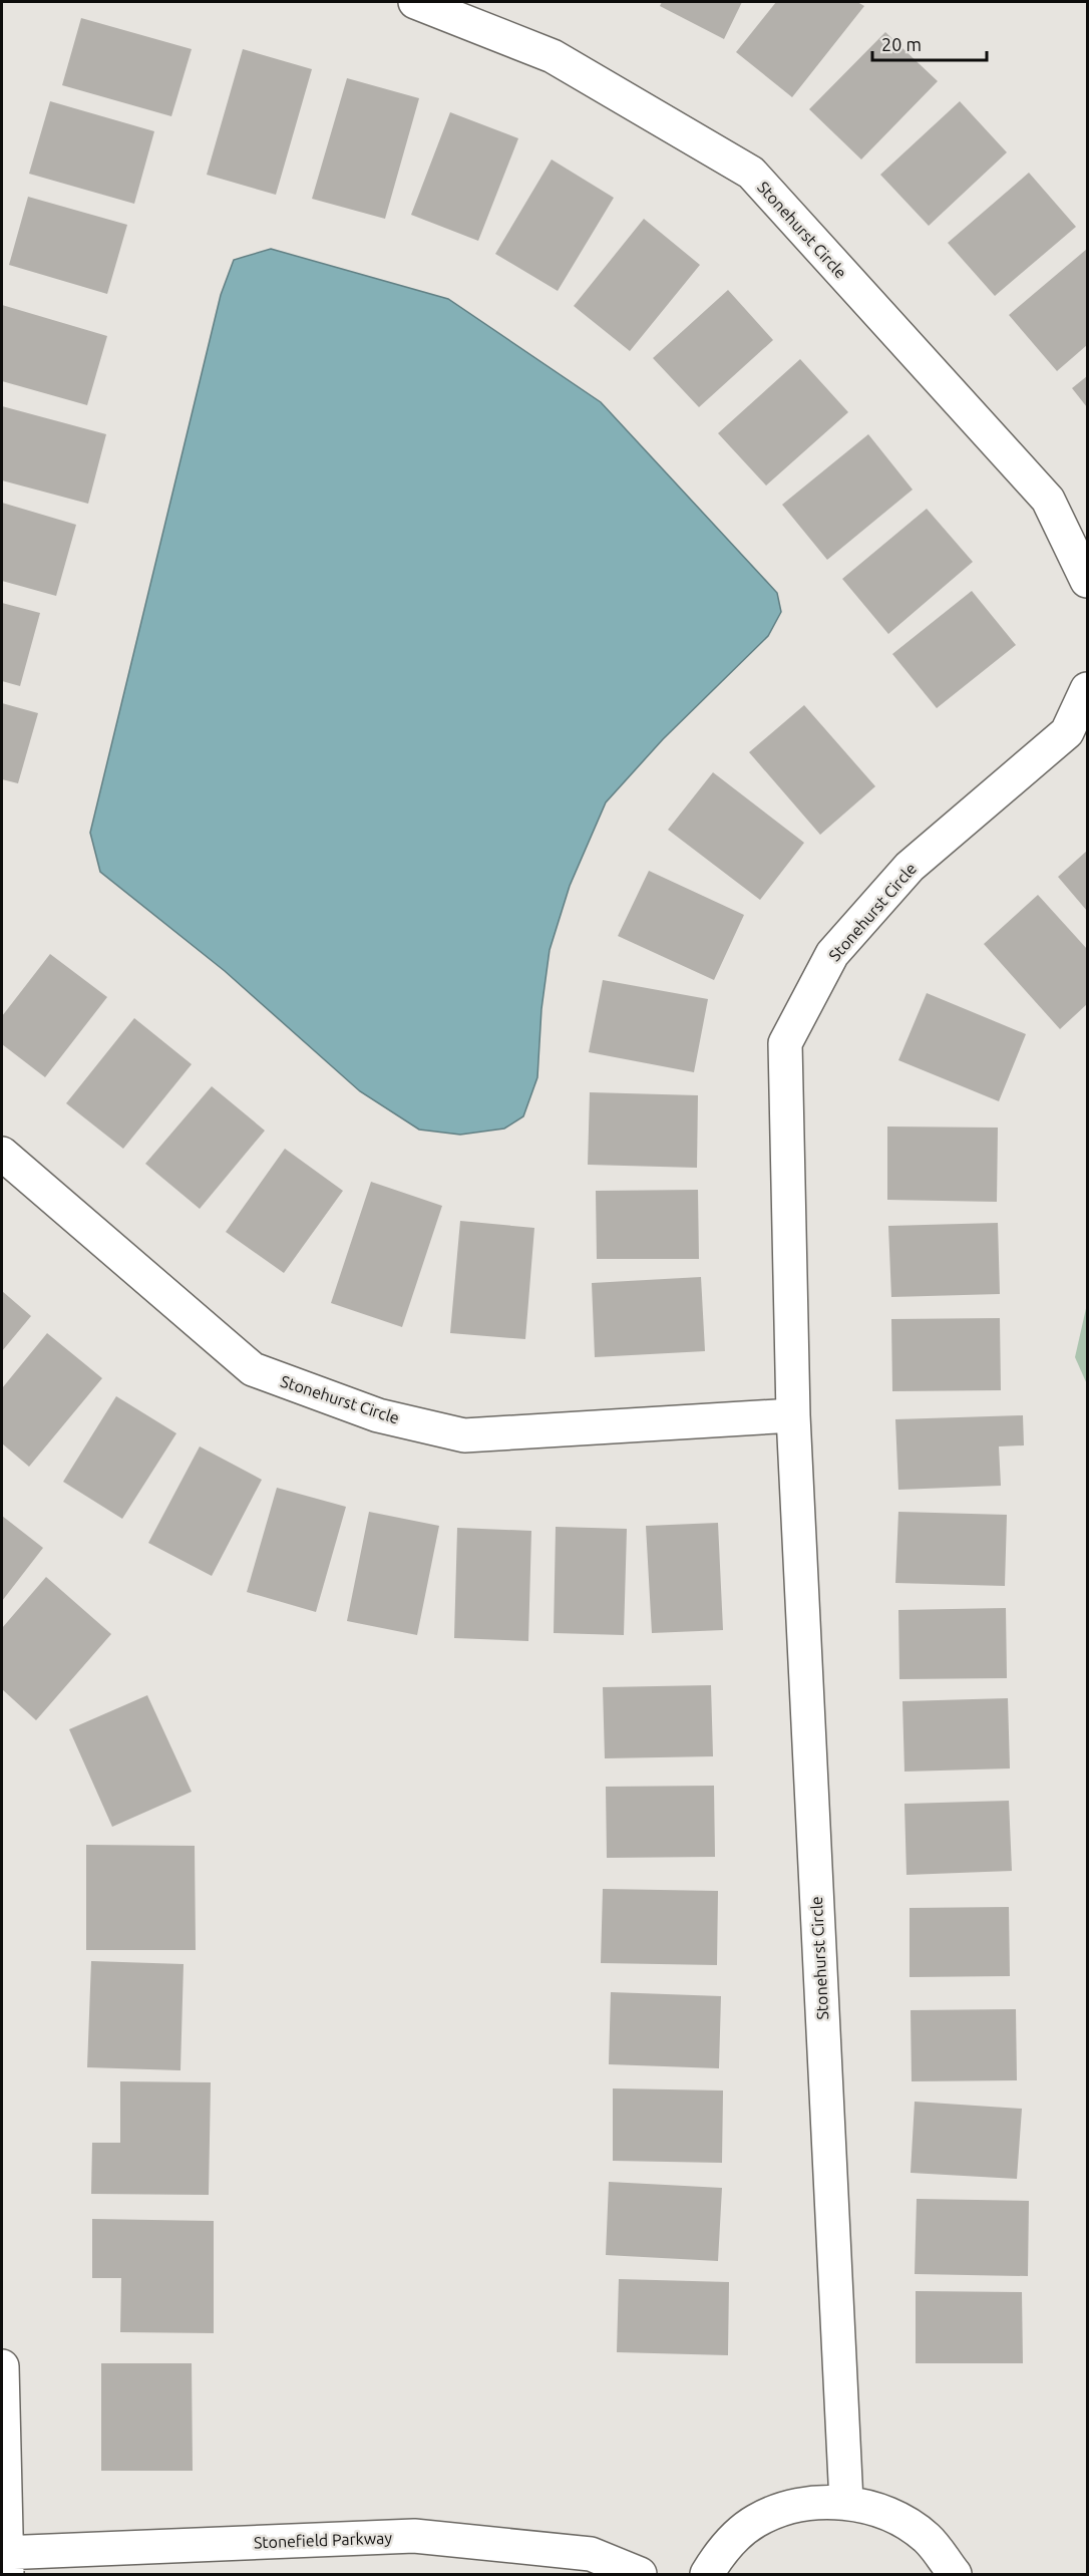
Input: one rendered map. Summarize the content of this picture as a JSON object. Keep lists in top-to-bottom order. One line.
{"streets":{"street":["Stonehurst Circle","Stonefield Parkway"]},"scale_bar":"20 m"}
